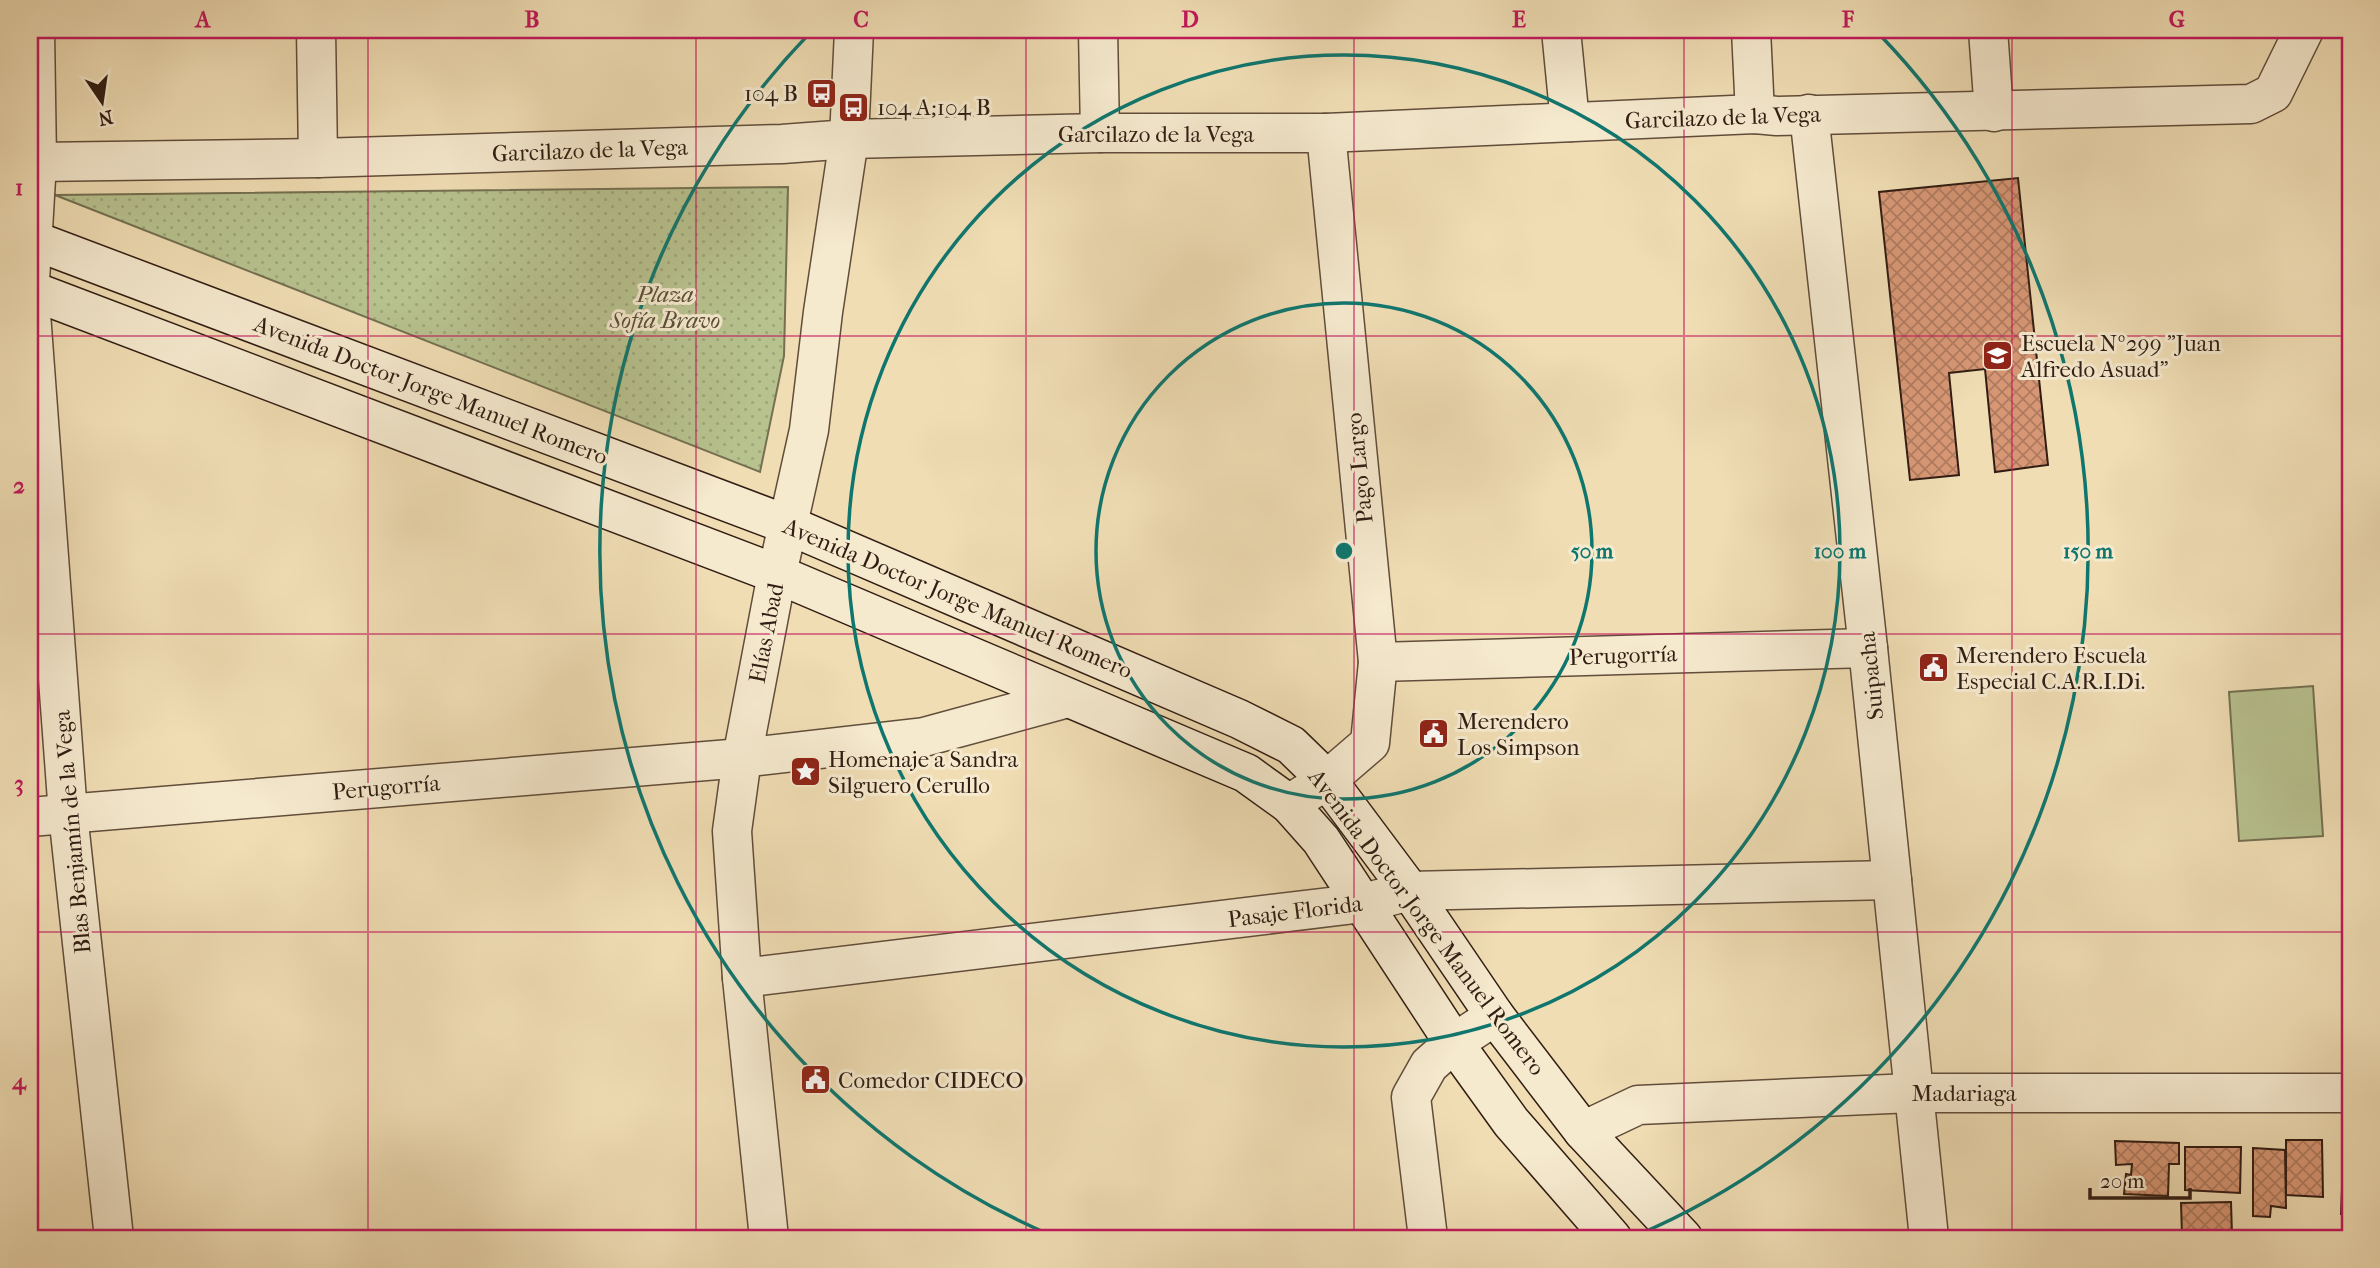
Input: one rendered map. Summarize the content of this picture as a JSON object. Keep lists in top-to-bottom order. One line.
{"streets":{"street":["Garcilazo de la Vega","Avenida Doctor Jorge Manuel Romero","Pago Largo","Elías Abad","Perugorría","Suipacha","Blas Benjamín de la Vega","Pasaje Florida","Madariaga"]},"crossings":[["Garcilazo de la Vega","Pago Largo"],["Garcilazo de la Vega","Elías Abad"],["Garcilazo de la Vega","Suipacha"],["Avenida Doctor Jorge Manuel Romero","Pago Largo"],["Avenida Doctor Jorge Manuel Romero","Elías Abad"],["Avenida Doctor Jorge Manuel Romero","Perugorría"],["Avenida Doctor Jorge Manuel Romero","Pasaje Florida"],["Avenida Doctor Jorge Manuel Romero","Madariaga"],["Pago Largo","Perugorría"],["Elías Abad","Perugorría"],["Elías Abad","Pasaje Florida"],["Perugorría","Suipacha"],["Perugorría","Blas Benjamín de la Vega"],["Suipacha","Pasaje Florida"],["Suipacha","Madariaga"]],"parks":["Plaza Sofía Bravo"],"places":{"bus stop":["104 B","104 A;104 B"],"school or university":["Escuela Nº299 \"Juan Alfredo Asuad\""],"public building":["Merendero Escuela Especial C.A.R.I.Di.","Merendero Los Simpson","Comedor CIDECO"],"place":["Homenaje a Sandra Silguero Cerullo"]},"scale_bar":"20 m","north":"bottom","grid":{"columns":["A","B","C","D","E","F","G"],"rows":["1","2","3","4"]},"rings":["50 m","100 m","150 m"]}
